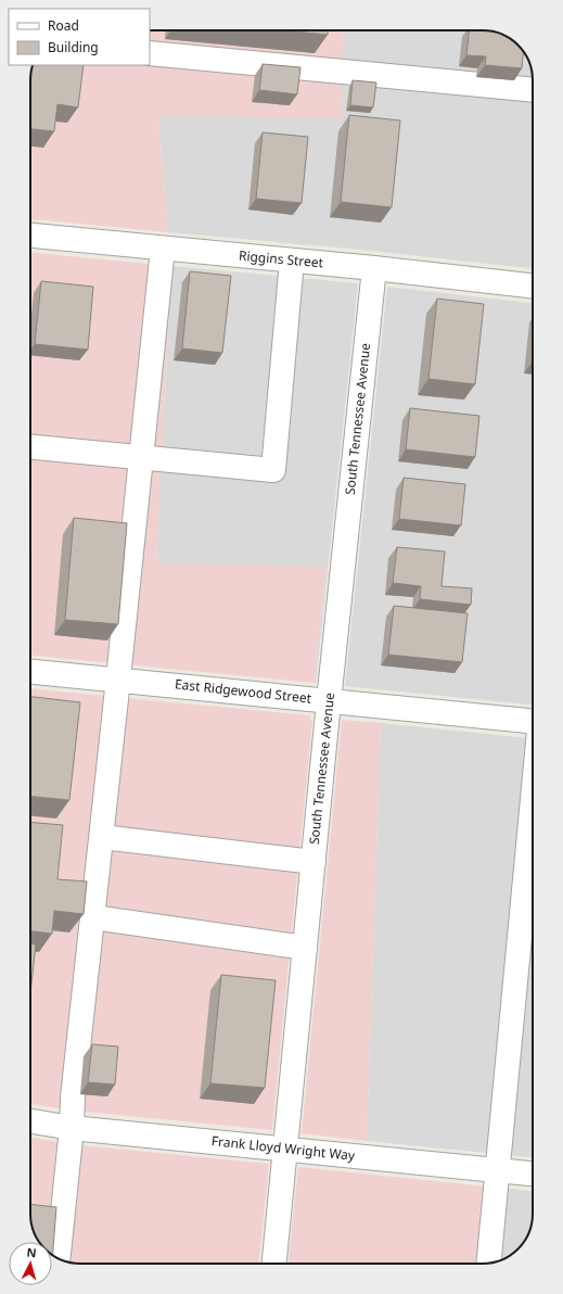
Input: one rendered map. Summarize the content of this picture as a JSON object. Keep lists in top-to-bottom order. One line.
{"streets":{"street":["Riggins Street","South Tennessee Avenue","East Ridgewood Street","Frank Lloyd Wright Way"]},"crossings":[["Riggins Street","South Tennessee Avenue"],["South Tennessee Avenue","East Ridgewood Street"],["South Tennessee Avenue","Frank Lloyd Wright Way"]],"legend":["Road","Building"],"north":"top"}
